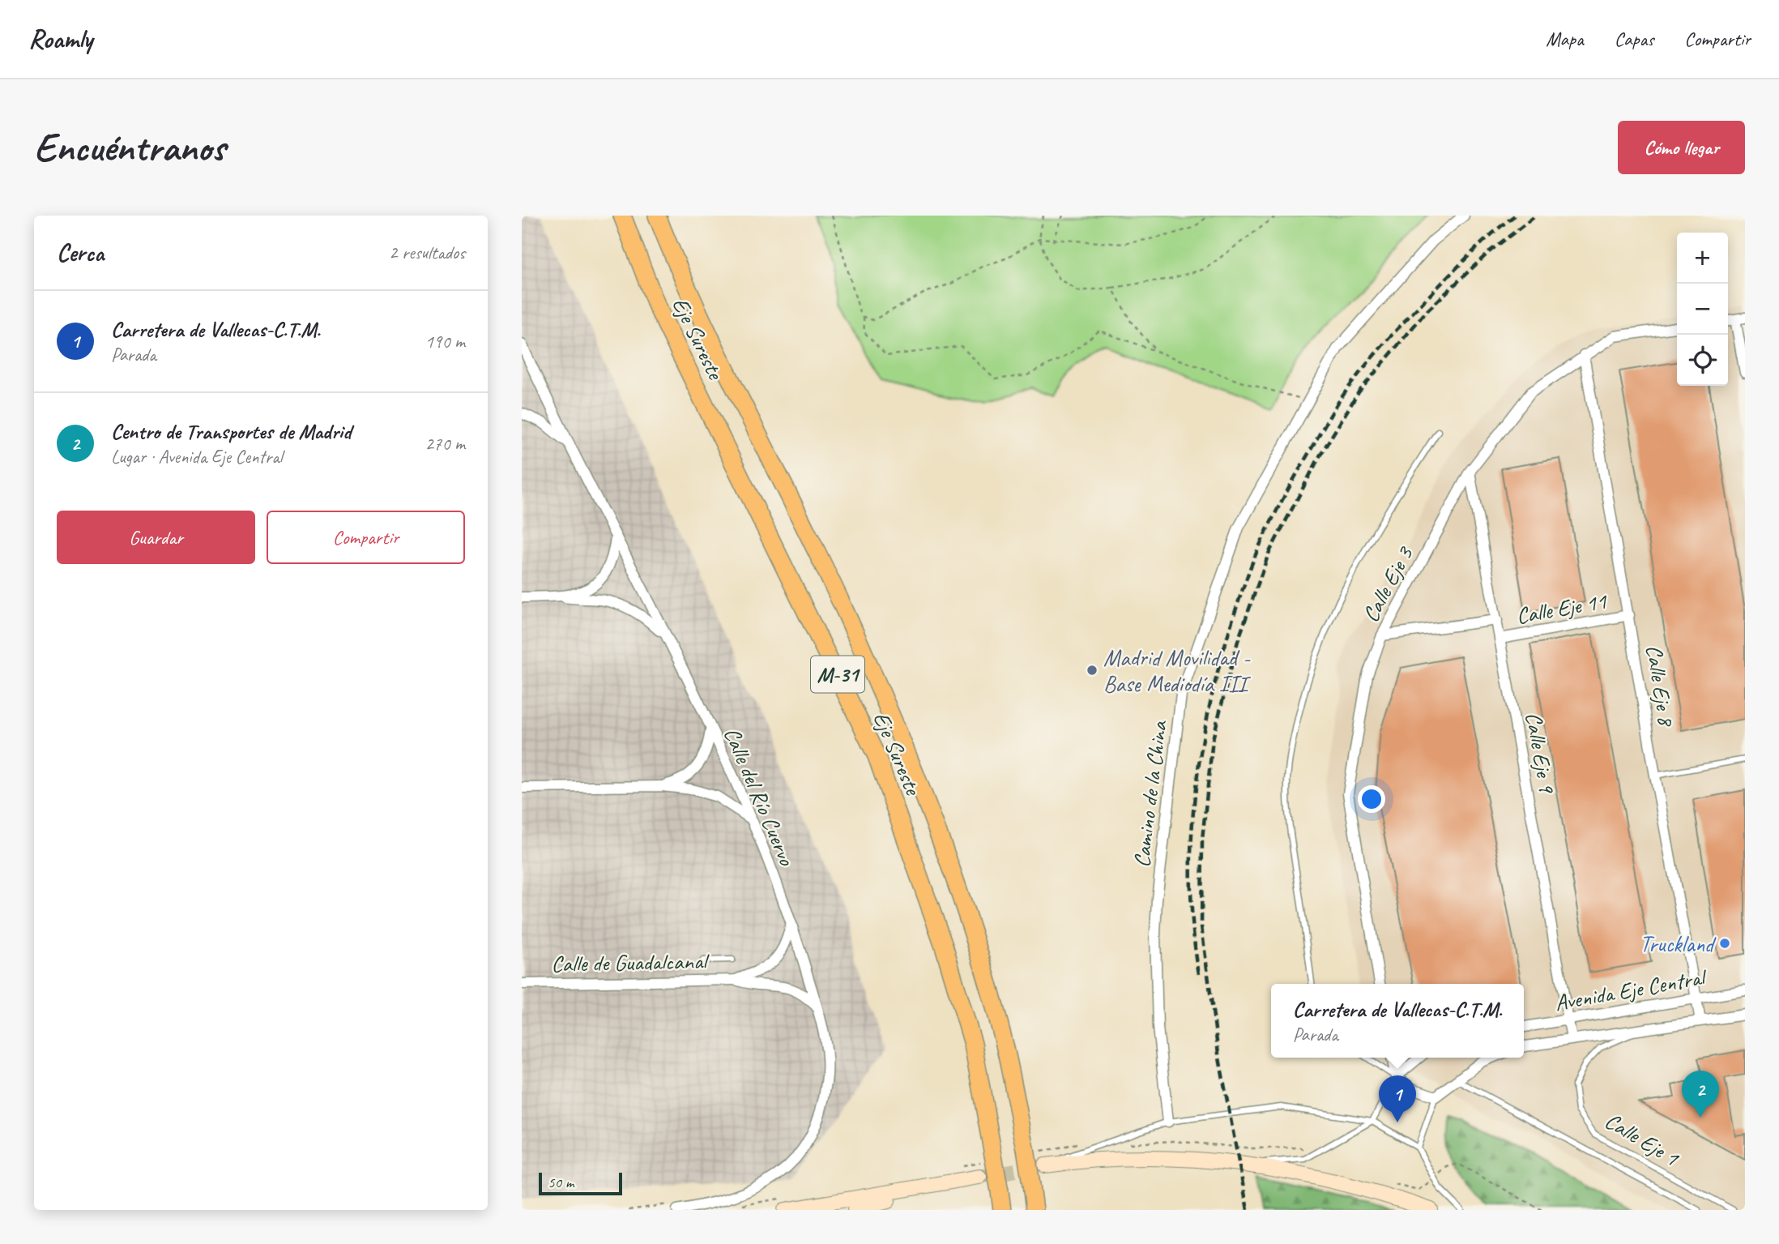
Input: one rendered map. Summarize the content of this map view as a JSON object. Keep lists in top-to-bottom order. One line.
{"streets":{"highway":["Eje Sureste","M-31"],"street":["Calle Eje 3","Calle Eje 11","Calle Eje 8","Calle Eje 9","Camino de la China","Calle del Río Cuervo","Calle de Guadalcanal","Avenida Eje Central"],"lane":["Calle Eje 1"]},"crossings":[["Calle Eje 3","Calle Eje 11"],["Calle Eje 3","Calle Eje 8"],["Calle Eje 3","Calle Eje 9"],["Calle Eje 11","Calle Eje 8"],["Calle Eje 11","Calle Eje 9"],["Calle Eje 8","Avenida Eje Central"],["Calle Eje 9","Avenida Eje Central"],["Calle del Río Cuervo","Calle de Guadalcanal"],["Avenida Eje Central","Calle Eje 1"]],"places":["Madrid Movilidad - Base Mediodía III","Truckland"],"scale_bar":"50 m","page":{"header":"Roamly","nav":["Mapa","Capas","Compartir"],"buttons":["Cómo llegar",["Guardar","Compartir"]],"title":"Encuéntranos","heading":["Cerca","2 resultados"],"map_buttons":["+","−"],"list":[{"mark":"1","name":"Carretera de Vallecas-C.T.M.","note":"Parada","value":"190 m"},{"mark":"2","name":"Centro de Transportes de Madrid","note":"Lugar · Avenida Eje Central","value":"270 m"}],"popup":["Carretera de Vallecas-C.T.M.","Parada"],"pins":["2","1"],"scale":"50 m"}}
